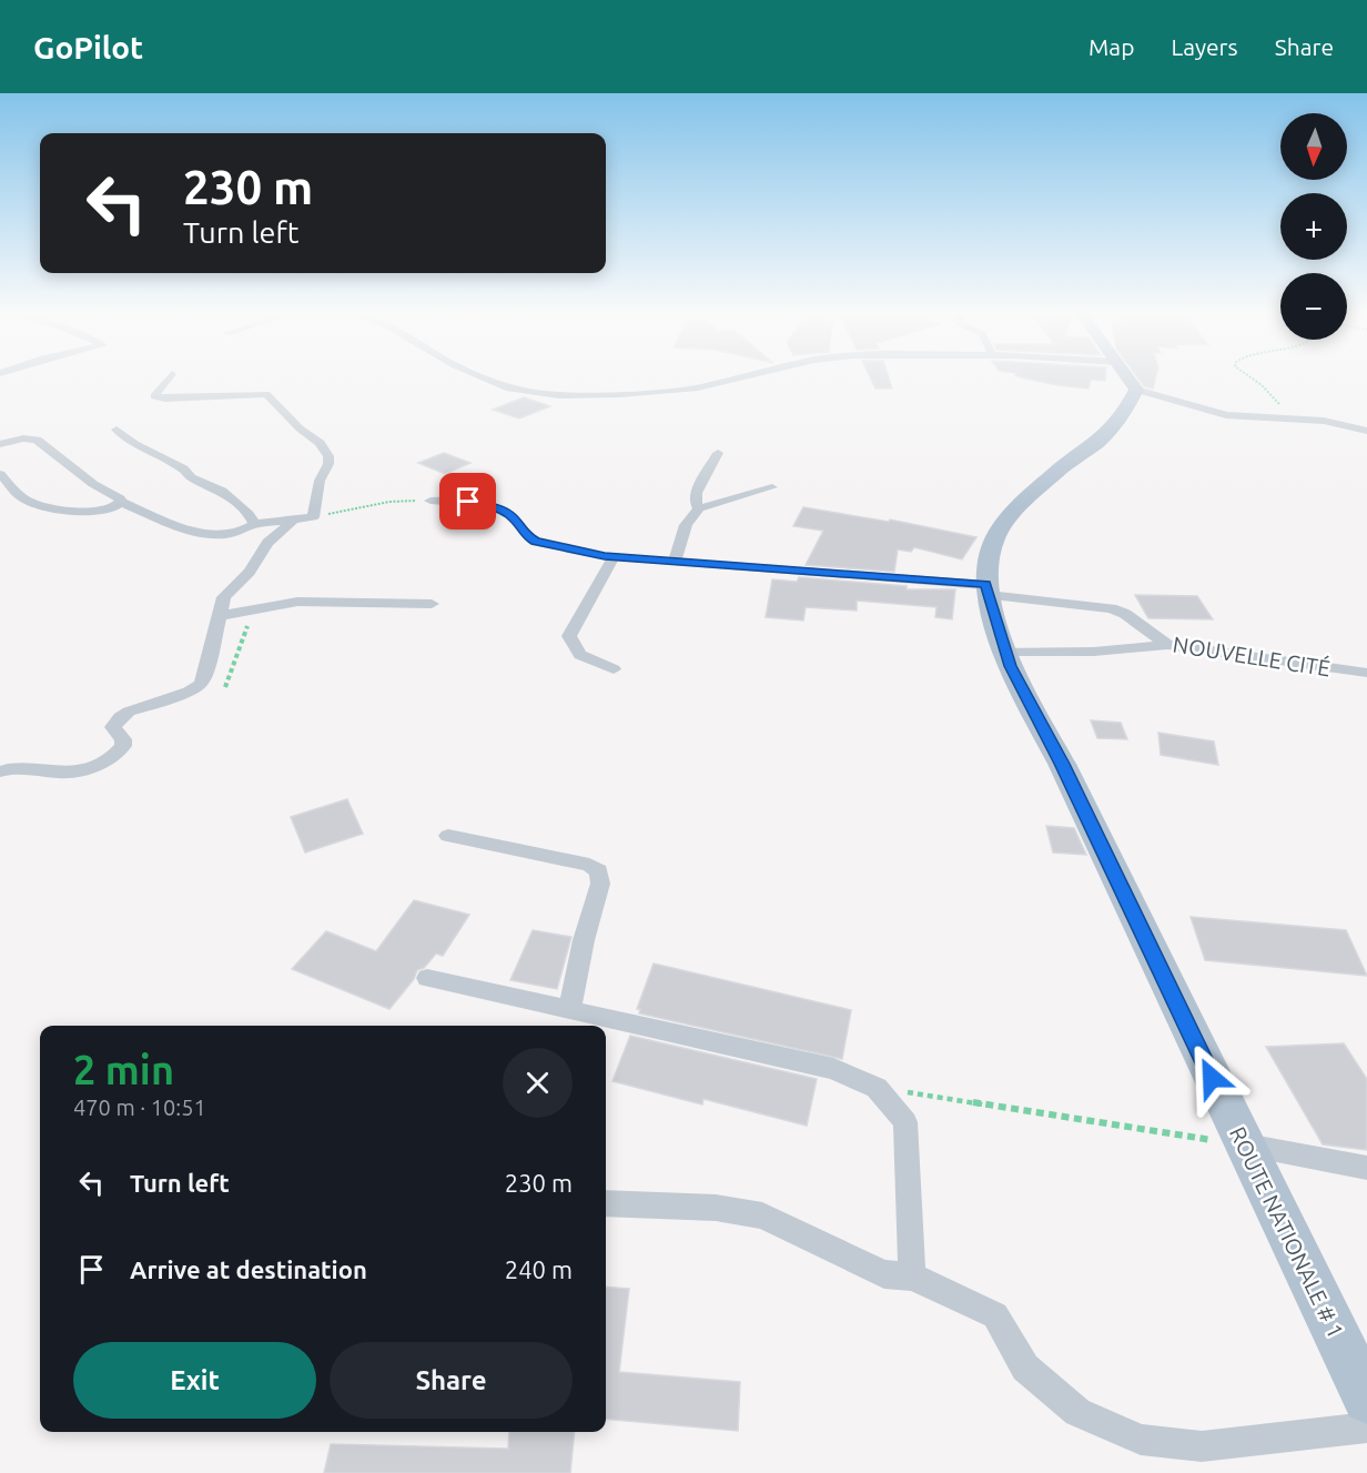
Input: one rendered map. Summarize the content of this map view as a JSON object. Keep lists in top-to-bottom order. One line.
{"streets":{"main road":["ROUTE NATIONALE # 1"],"street":["NOUVELLE CITÉ"]},"crossings":[["NOUVELLE CITÉ","ROUTE NATIONALE # 1"]],"north":"bottom","page":{"header":"GoPilot","nav":["Map","Layers","Share"],"map_buttons":["+","−"],"turn":["230 m","Turn left"],"heading":["2 min","470 m · 10:51"],"list":[{"name":"Turn left","value":"230 m"},{"name":"Arrive at destination","value":"240 m"}],"buttons":["Exit","Share"]}}
